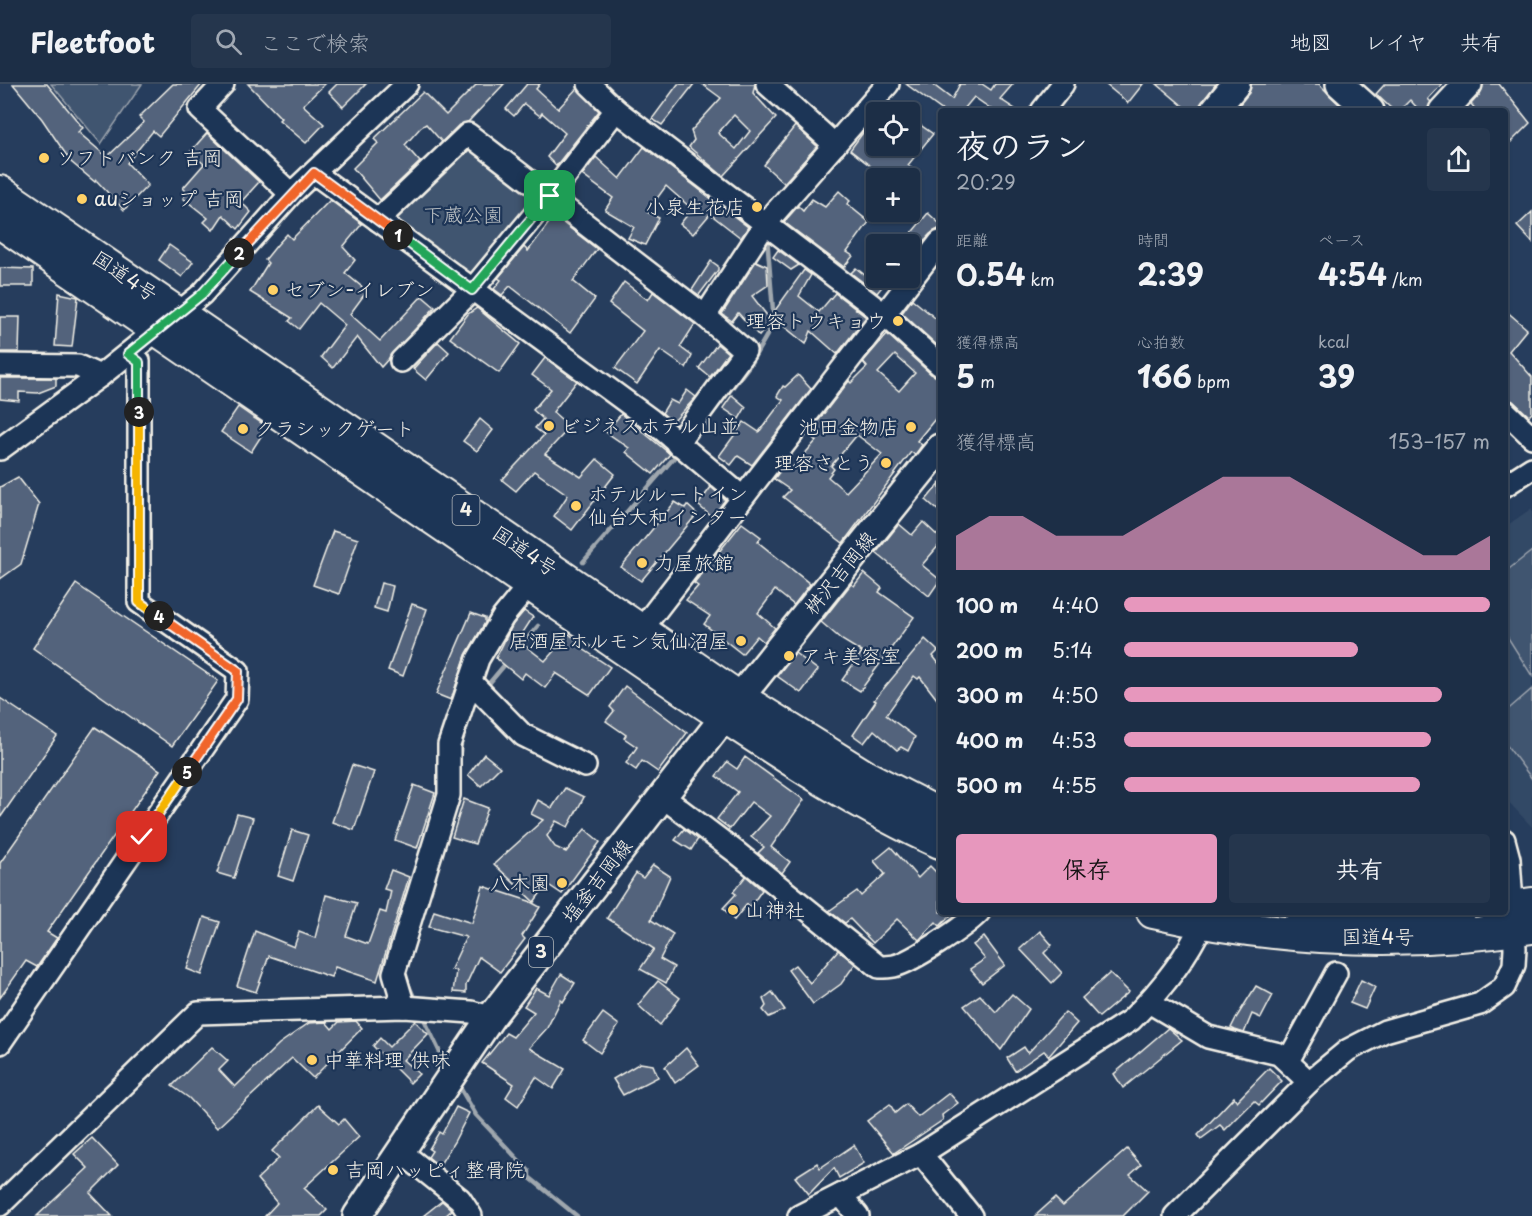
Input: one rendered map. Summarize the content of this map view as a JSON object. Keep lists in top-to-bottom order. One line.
{"streets":{"highway":["国道4号","4"],"main road":["桝沢吉岡線","塩釜吉岡線","3"]},"crossings":[["国道4号","桝沢吉岡線"],["国道4号","塩釜吉岡線"],["桝沢吉岡線","塩釜吉岡線"]],"parks":["下蔵公園"],"places":["ソフトバンク 吉岡","auショップ 吉岡","小泉生花店","セブン-イレブン","理容トウキョウ","ビジネスホテル山並","池田金物店","クラシックゲート","理容さとう","ホテルルートイン 仙台大和インター","力屋旅館","居酒屋ホルモン気仙沼屋","アキ美容室","八木園","山神社","中華料理 供味","吉岡ハッピィ整骨院"],"page":{"header":"Fleetfoot","search":"ここで検索","nav":["地図","レイヤ","共有"],"map_buttons":["+","−"],"heading":["夜のラン","20:29"],"stats":[["距離","0.54 km"],["時間","2:39"],["ペース","4:54 /km"],["獲得標高","5 m"],["心拍数","166 bpm"],["kcal","39"]],"pins":["1","2","3","4","5"],"chart":["獲得標高","153–157 m"],"list":[{"name":"100 m","note":"4:40"},{"name":"200 m","note":"5:14"},{"name":"300 m","note":"4:50"},{"name":"400 m","note":"4:53"},{"name":"500 m","note":"4:55"}],"buttons":["保存","共有"]}}
